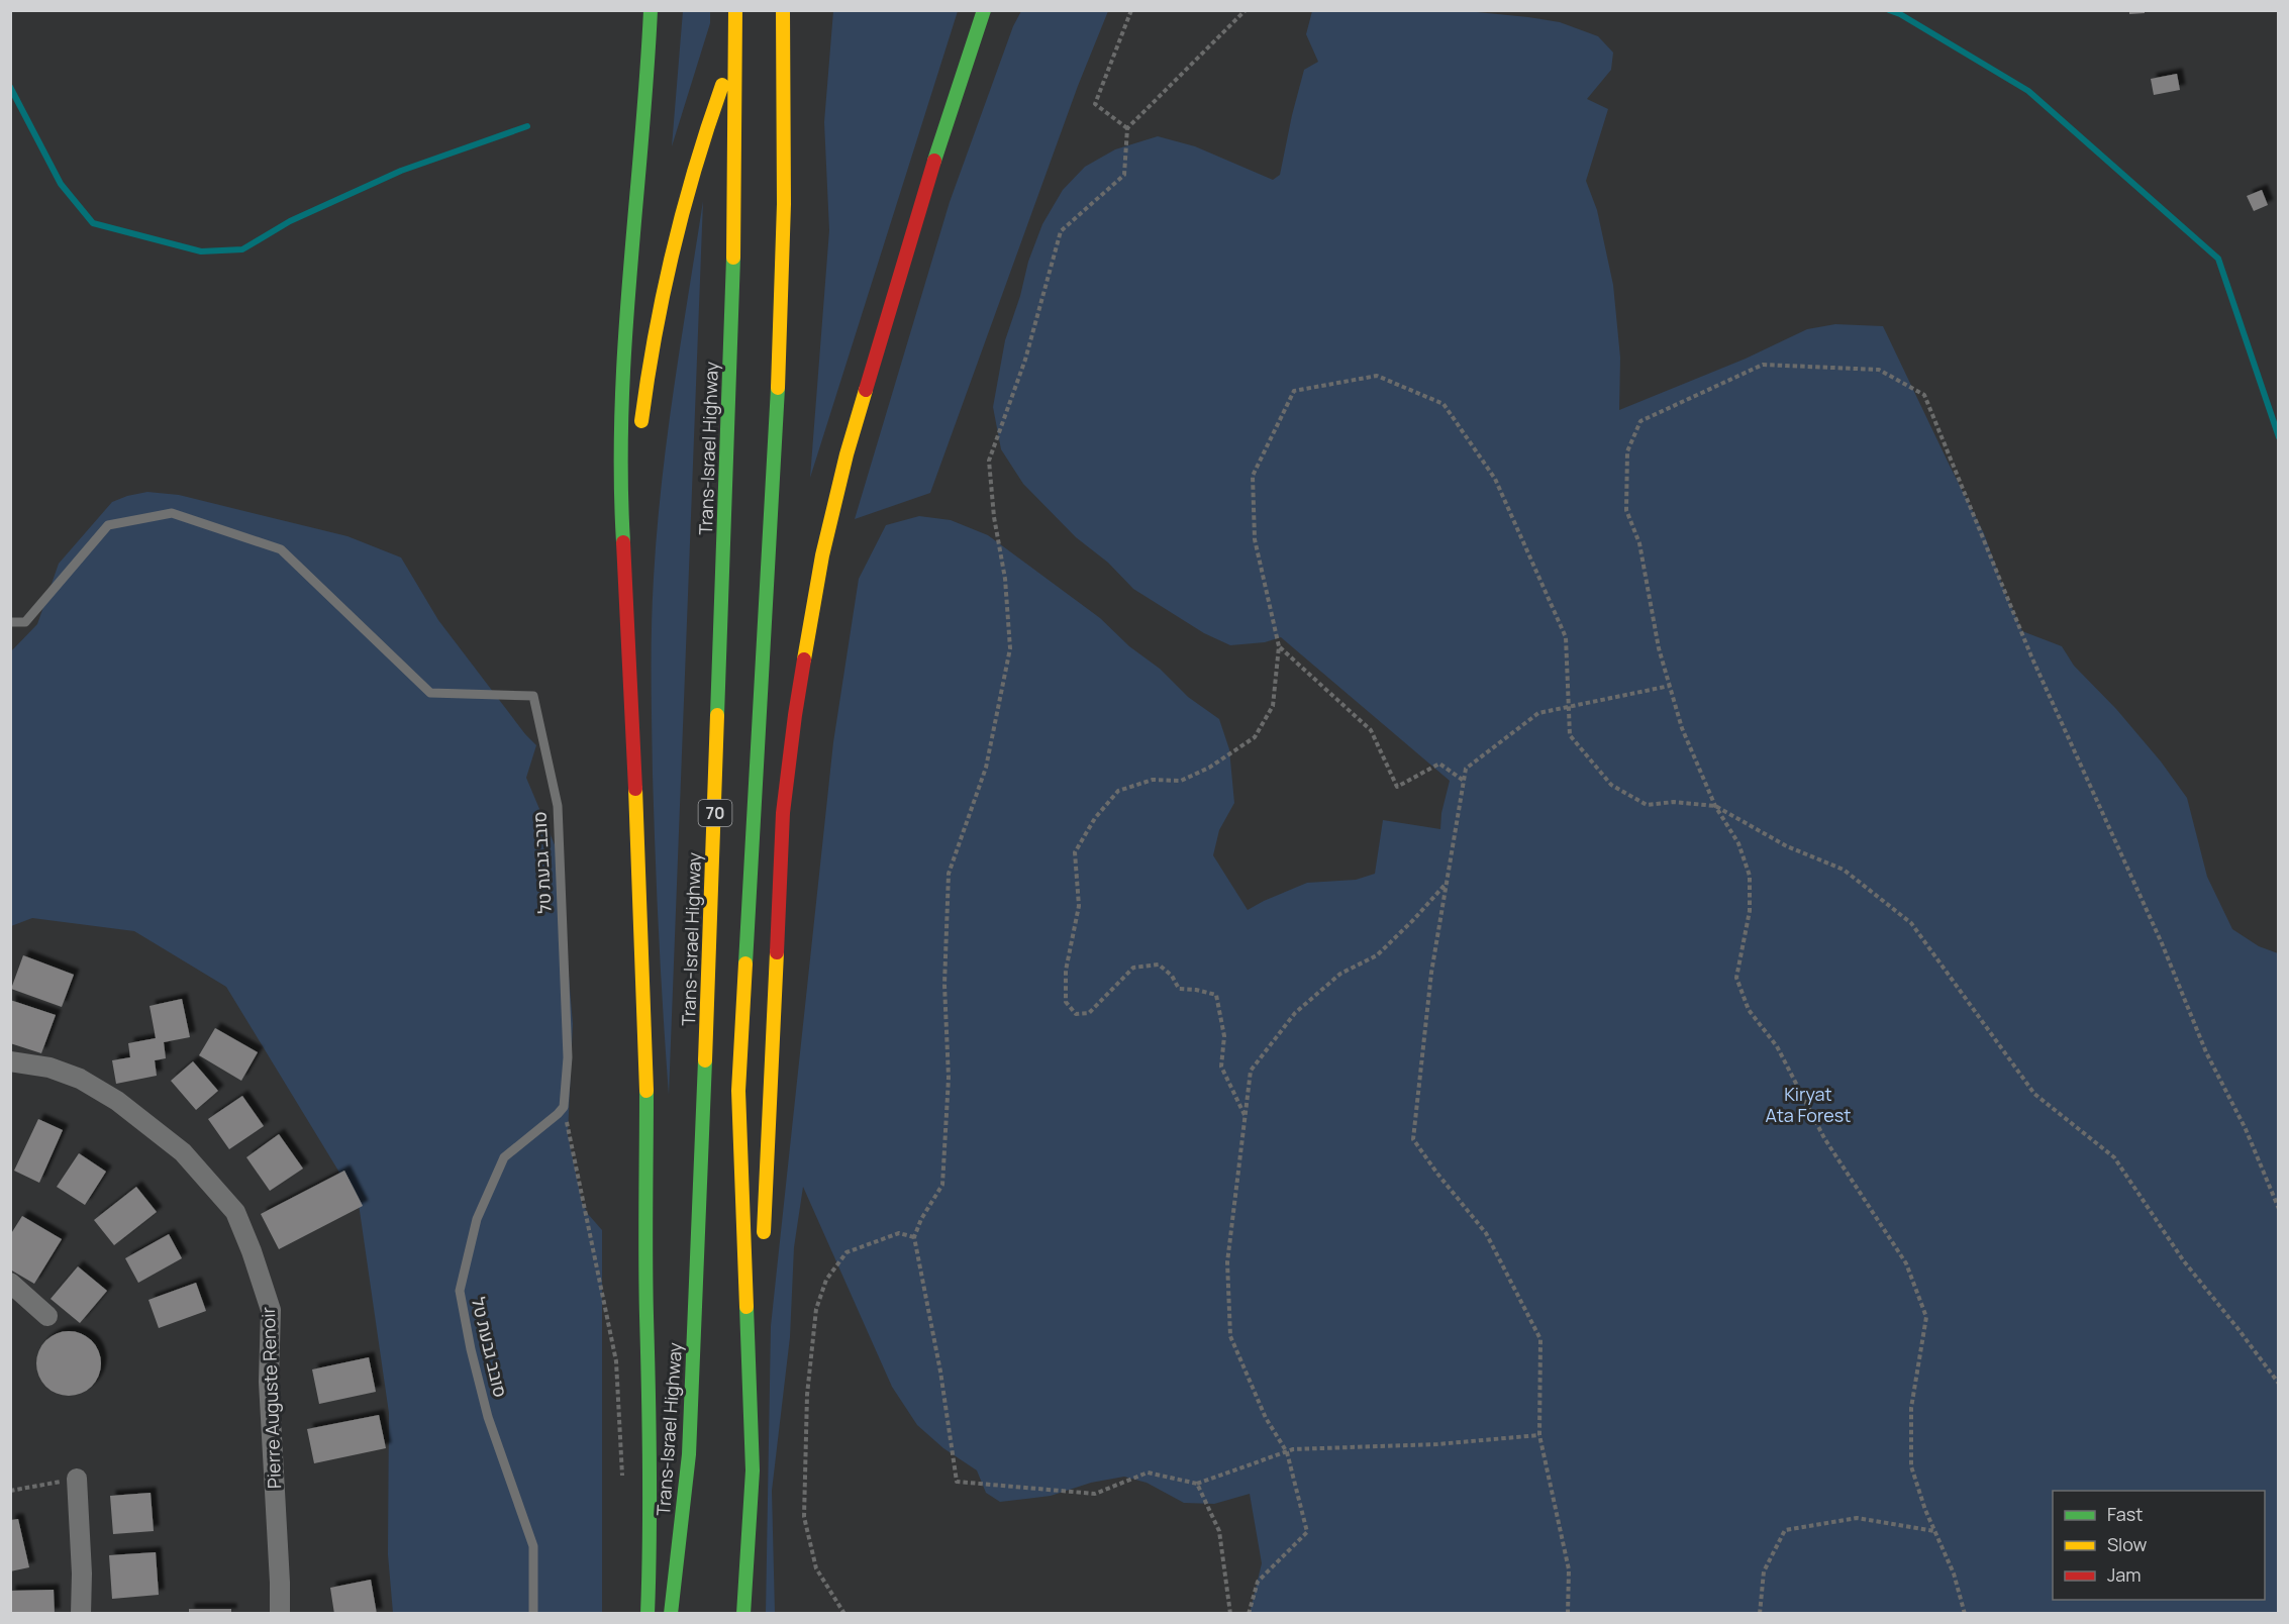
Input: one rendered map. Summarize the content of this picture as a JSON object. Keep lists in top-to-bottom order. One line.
{"streets":{"highway":["Trans-Israel Highway","70"],"street":["Pierre Auguste Renoir"],"lane":["סובב גבעת טל"]},"parks":["Kiryat Ata Forest"],"legend":["Fast","Slow","Jam"]}
